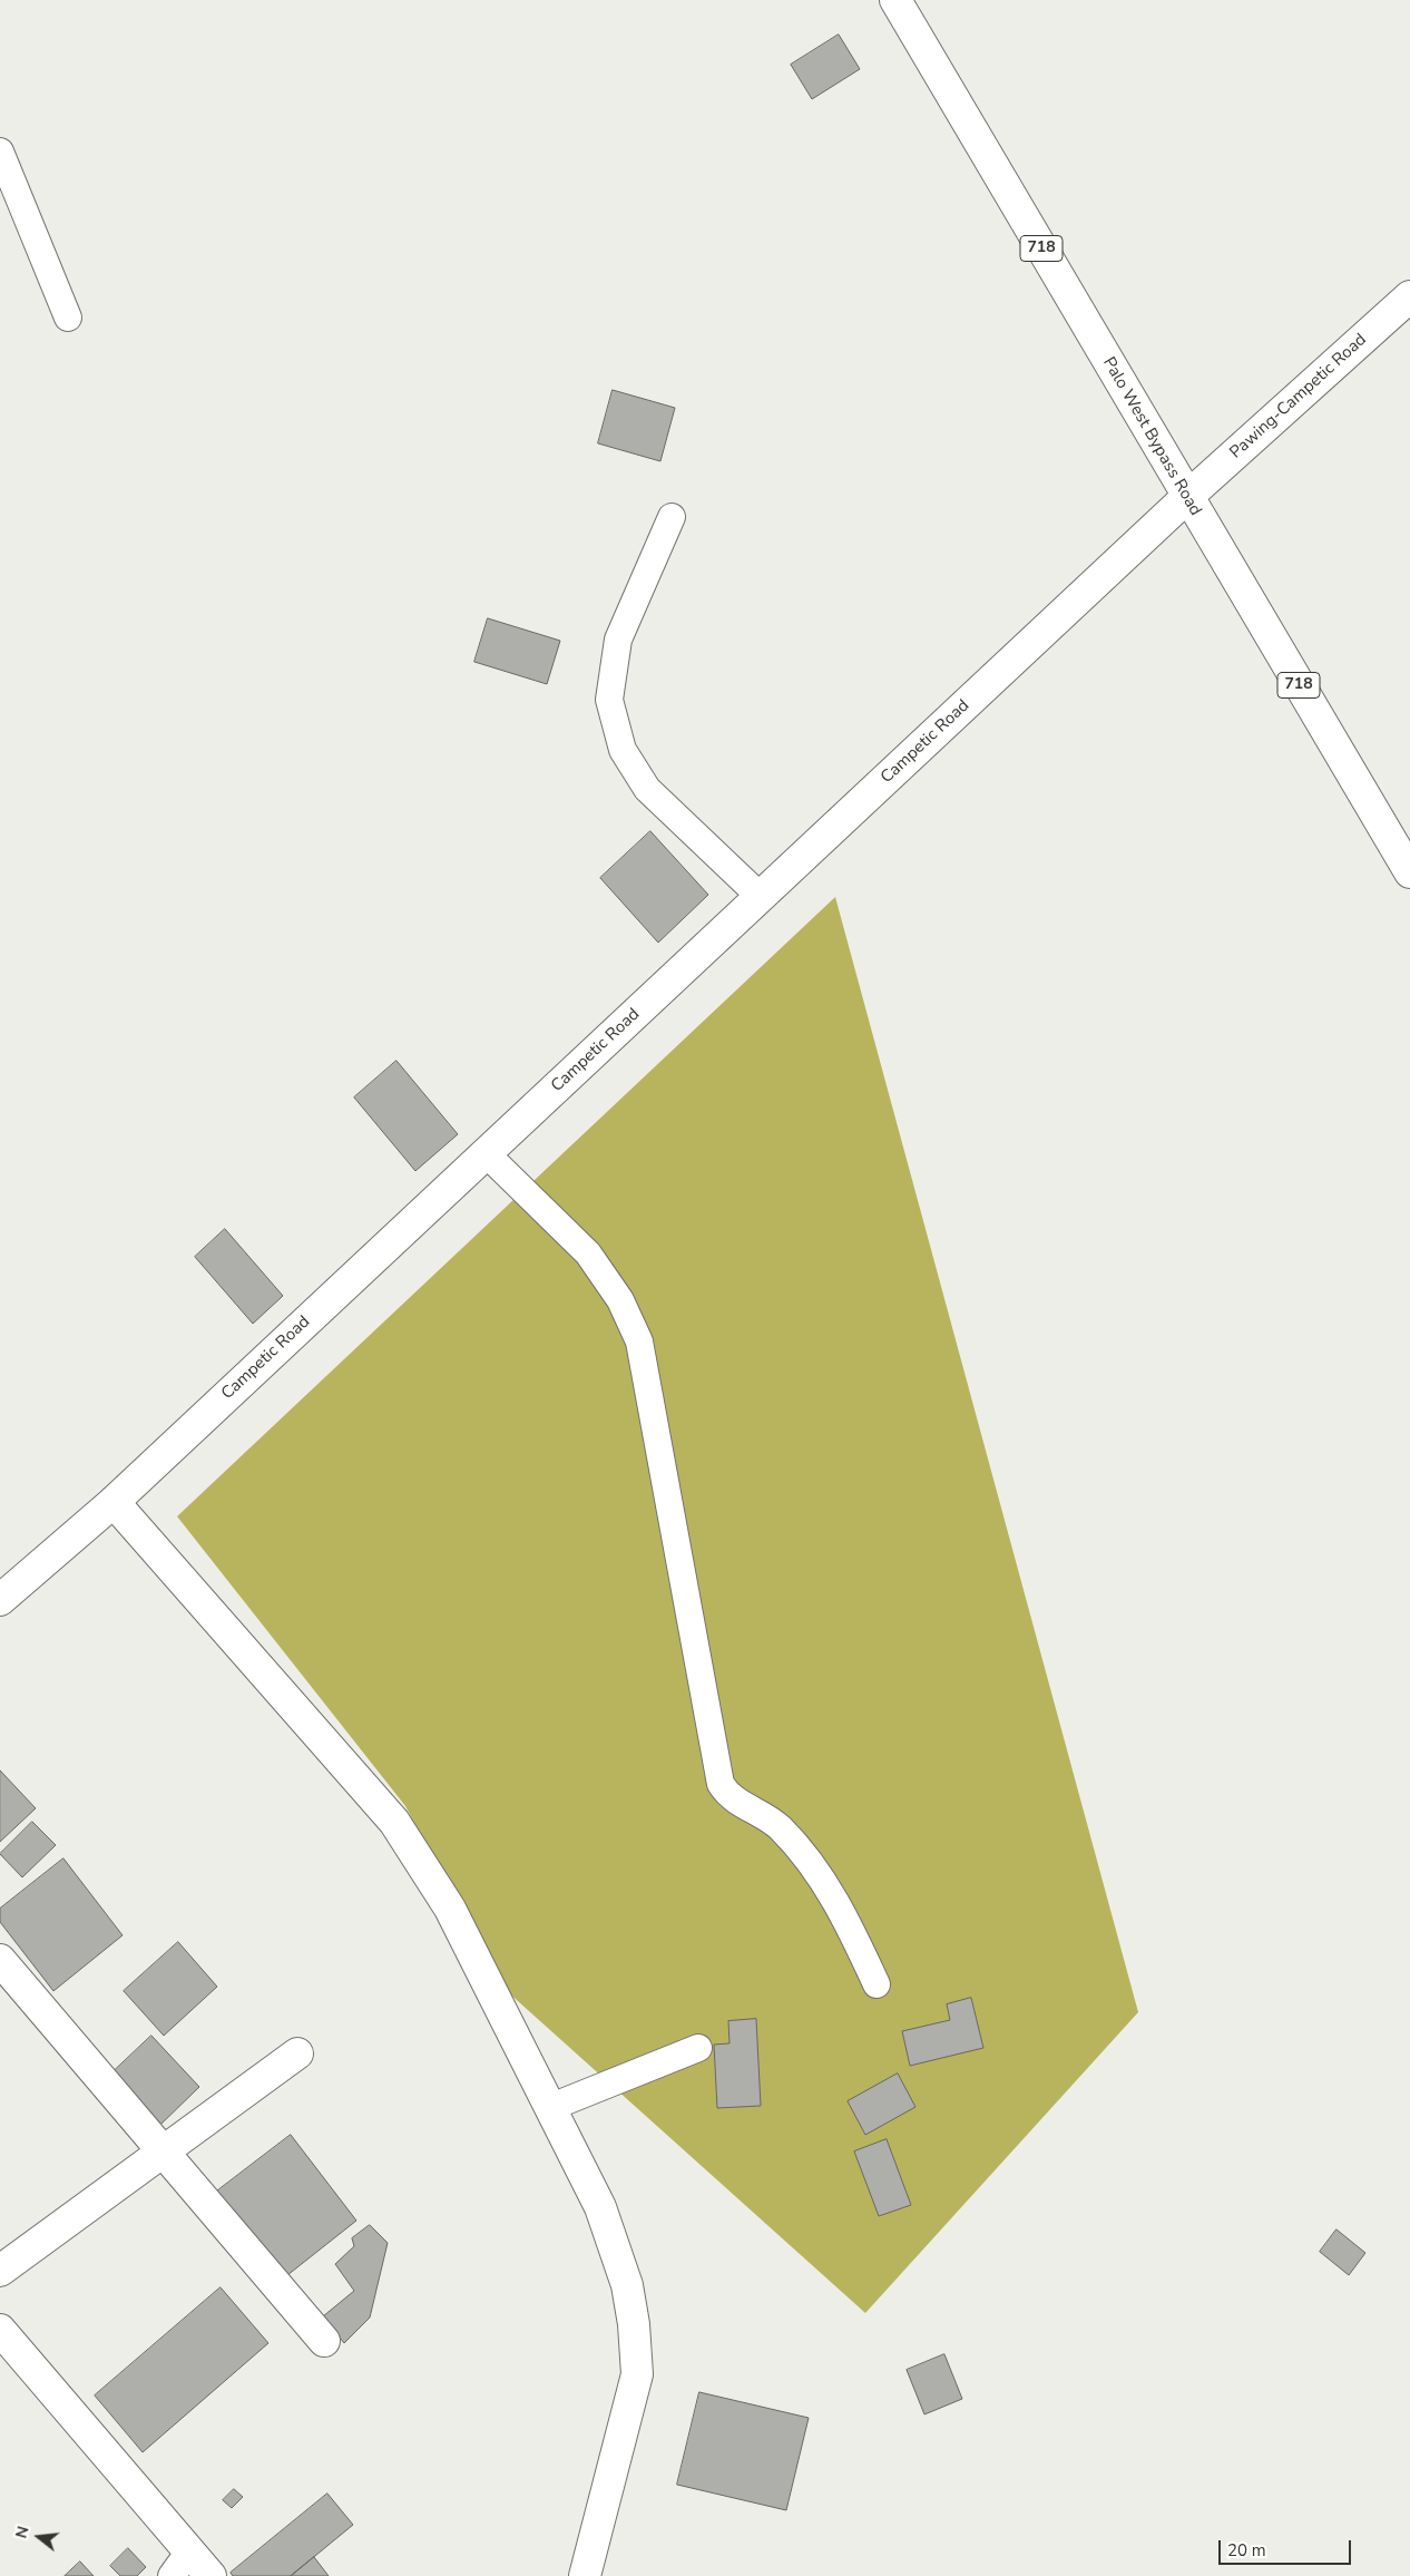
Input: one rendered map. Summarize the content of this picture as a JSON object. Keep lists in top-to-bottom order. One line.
{"streets":{"street":["718","Pawing-Campetic Road","Palo West Bypass Road","Campetic Road"]},"crossings":[["Pawing-Campetic Road","Palo West Bypass Road"],["Pawing-Campetic Road","Campetic Road"],["Palo West Bypass Road","Campetic Road"]],"scale_bar":"20 m","north":"left"}
